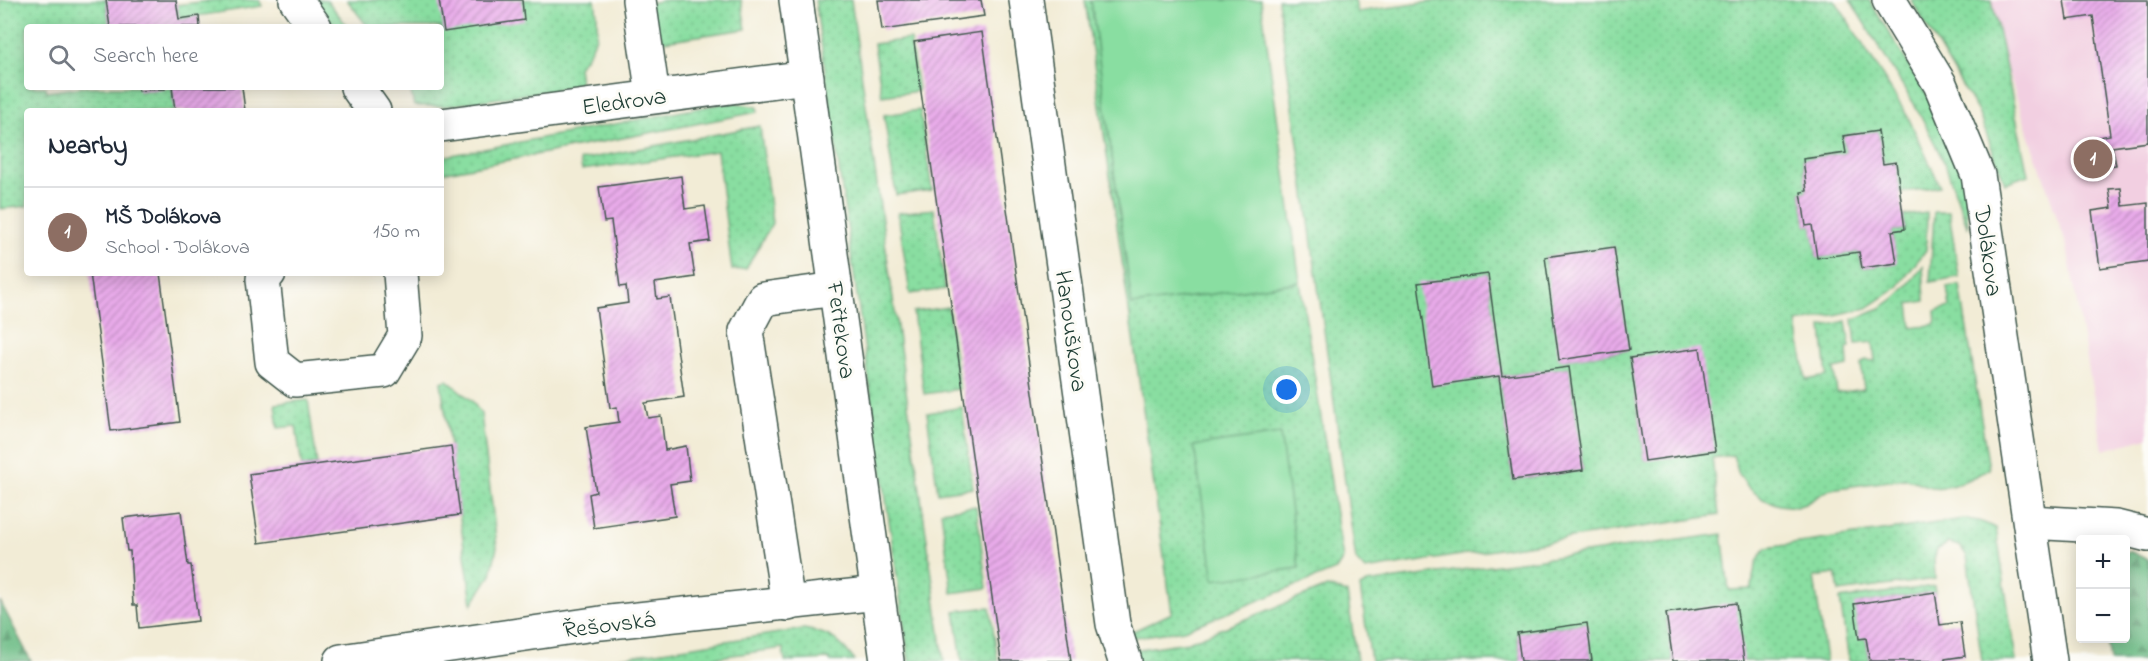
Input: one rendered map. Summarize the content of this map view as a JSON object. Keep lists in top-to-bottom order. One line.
{"streets":{"street":["Eledrova","Dolákova","Feřtekova","Hanouškova","Řešovská"]},"crossings":[["Eledrova","Feřtekova"],["Feřtekova","Řešovská"]],"page":{"search":"Search here","heading":"Nearby","pins":"1","list":[{"mark":"1","name":"MŠ Dolákova","note":"School · Dolákova","value":"150 m"}],"map_buttons":["+","−"]}}
